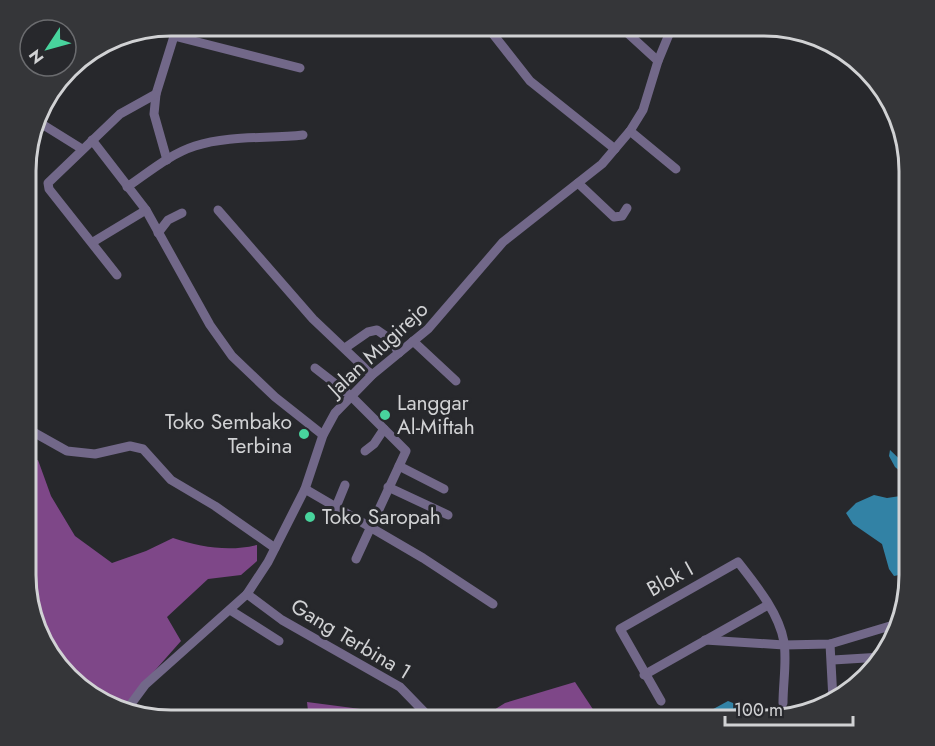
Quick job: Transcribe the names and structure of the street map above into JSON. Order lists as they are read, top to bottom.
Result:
{
  "streets": {
    "street": ["Jalan Mugirejo", "Blok I", "Gang Terbina 1"]
  },
  "crossings": [
    ["Jalan Mugirejo", "Gang Terbina 1"]
  ],
  "places": ["Langgar Al-Miftah", "Toko Sembako Terbina", "Toko Saropah"],
  "scale_bar": "100 m",
  "north": "bottom left"
}
